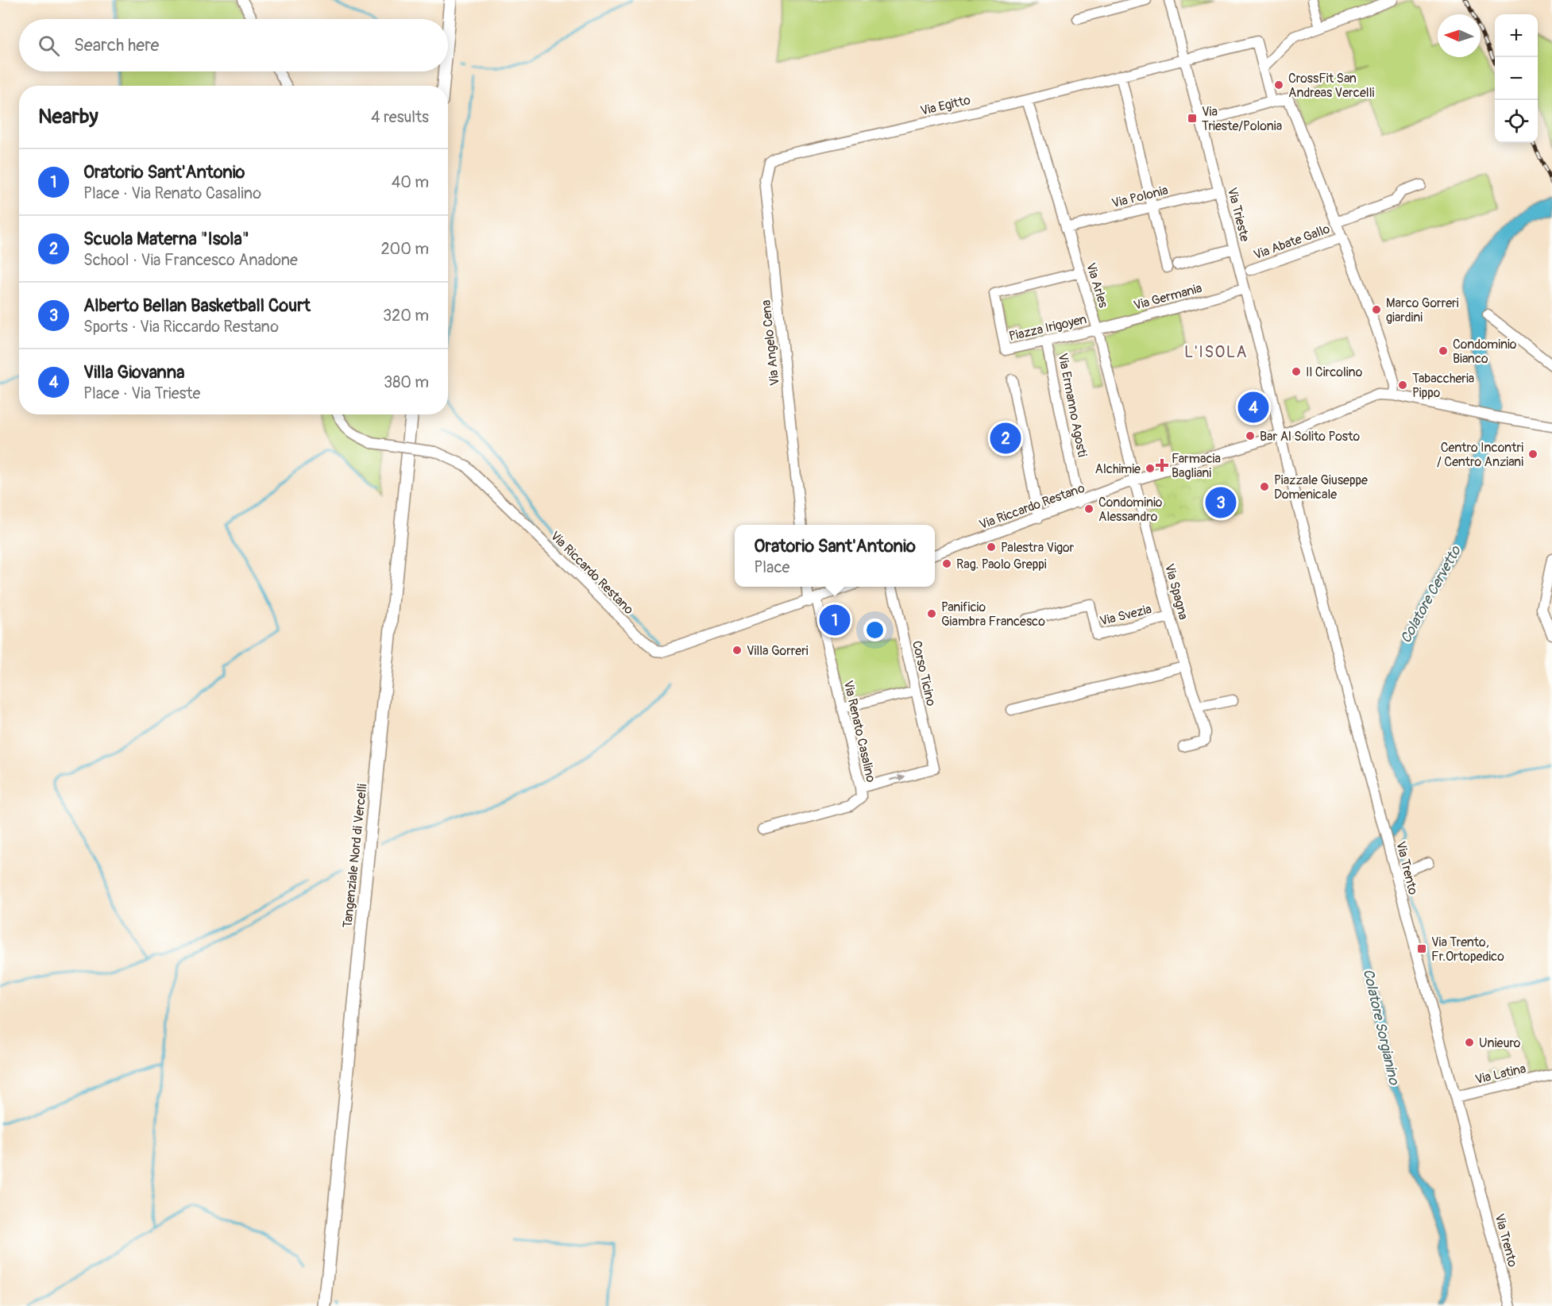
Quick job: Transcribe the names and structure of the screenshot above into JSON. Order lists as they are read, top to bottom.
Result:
{
  "streets": {
    "main road": ["Tangenziale Nord di Vercelli"],
    "street": [
      "Via Egitto",
      "Via Polonia",
      "Via Trieste",
      "Via Abate Gallo",
      "Via Arles",
      "Via Germania",
      "Piazza Irigoyen",
      "Via Angelo Cena",
      "Via Ermanno Agosti",
      "Via Riccardo Restano",
      "Via Spagna",
      "Via Svezia",
      "Corso Ticino",
      "Via Renato Casalino",
      "Via Trento",
      "Via Latina"
    ]
  },
  "crossings": [
    ["Via Egitto", "Via Trieste"],
    ["Via Egitto", "Via Arles"],
    ["Via Egitto", "Via Angelo Cena"],
    ["Via Polonia", "Via Trieste"],
    ["Via Polonia", "Via Arles"],
    ["Via Trieste", "Via Germania"],
    ["Via Trieste", "Via Riccardo Restano"],
    ["Via Trieste", "Via Trento"],
    ["Via Arles", "Via Germania"],
    ["Via Arles", "Piazza Irigoyen"],
    ["Via Arles", "Via Riccardo Restano"],
    ["Via Arles", "Via Spagna"],
    ["Via Germania", "Piazza Irigoyen"],
    ["Piazza Irigoyen", "Via Ermanno Agosti"],
    ["Via Ermanno Agosti", "Via Riccardo Restano"],
    ["Via Riccardo Restano", "Via Spagna"],
    ["Via Riccardo Restano", "Via Renato Casalino"],
    ["Via Riccardo Restano", "Via Trento"],
    ["Via Spagna", "Via Svezia"],
    ["Corso Ticino", "Via Renato Casalino"],
    ["Via Trento", "Via Latina"]
  ],
  "districts": ["L'ISOLA"],
  "water": ["Colatore Cervetto", "Colatore Sorgianino"],
  "places": {
    "other": [
      "CrossFit San Andreas Vercelli",
      "Marco Gorreri giardini",
      "Condominio Bianco",
      "Il Circolino",
      "Tabaccheria Pippo",
      "Bar Al Solito Posto",
      "Centro Incontri / Centro Anziani",
      "Alchimie",
      "Piazzale Giuseppe Domenicale",
      "Condominio Alessandro",
      "Palestra Vigor",
      "Rag. Paolo Greppi",
      "Panificio Giambra Francesco",
      "Villa Gorreri",
      "Unieuro"
    ],
    "transit": ["Via Trieste/Polonia", "Via Trento, Fr.Ortopedico"],
    "health": ["Farmacia Bagliani"]
  },
  "north": "left",
  "page": {
    "map_buttons": ["+", "−"],
    "search": "Search here",
    "heading": ["Nearby", "4 results"],
    "list": [
      {
        "mark": "1",
        "name": "Oratorio Sant'Antonio",
        "note": "Place · Via Renato Casalino",
        "value": "40 m"
      },
      {
        "mark": "2",
        "name": "Scuola Materna \"Isola\"",
        "note": "School · Via Francesco Anadone",
        "value": "200 m"
      },
      {
        "mark": "3",
        "name": "Alberto Bellan Basketball Court",
        "note": "Sports · Via Riccardo Restano",
        "value": "320 m"
      },
      {
        "mark": "4",
        "name": "Villa Giovanna",
        "note": "Place · Via Trieste",
        "value": "380 m"
      }
    ],
    "pins": [
      "4",
      "2",
      "3",
      "1"
    ],
    "popup": ["Oratorio Sant'Antonio", "Place"]
  }
}
